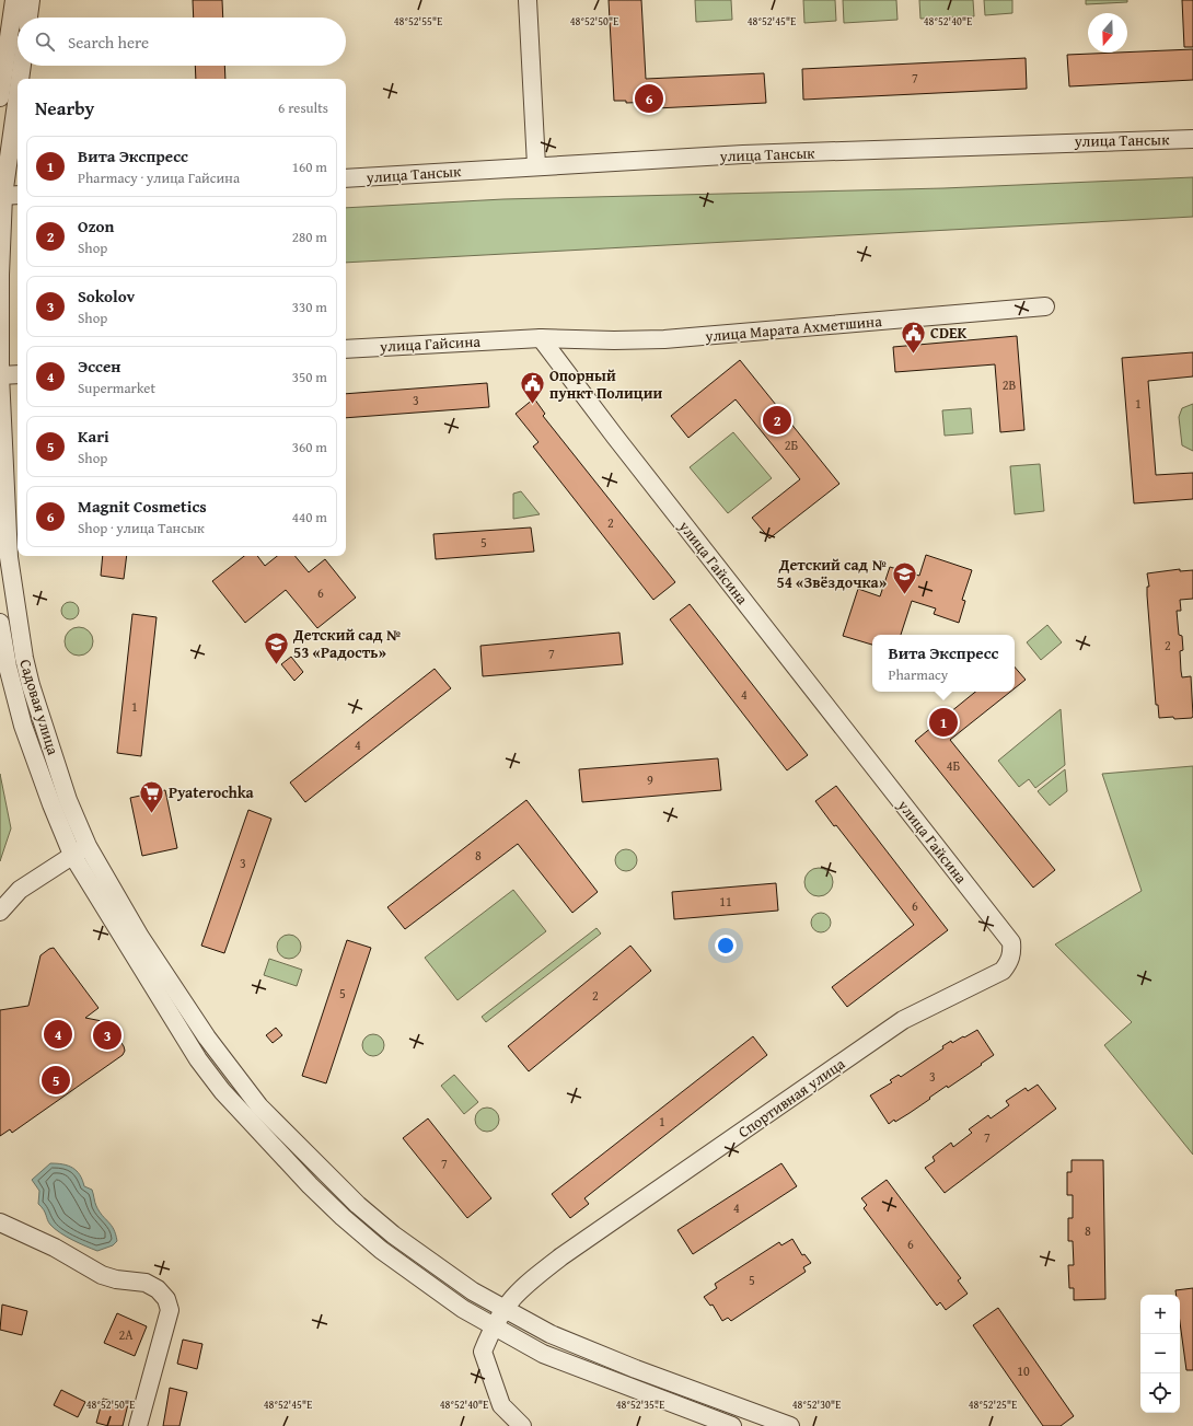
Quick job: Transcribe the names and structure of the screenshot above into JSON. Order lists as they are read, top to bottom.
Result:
{
  "streets": {
    "street": [
      "улица Тансык",
      "улица Марата Ахметшина",
      "улица Гайсина",
      "Садовая улица",
      "Спортивная улица"
    ]
  },
  "crossings": [
    ["улица Марата Ахметшина", "улица Гайсина"],
    ["улица Гайсина", "Спортивная улица"],
    ["Садовая улица", "Спортивная улица"]
  ],
  "places": {
    "public building": ["CDEK", "Опорный пункт Полиции"],
    "school or university": ["Детский сад № 54 «Звёздочка»", "Детский сад № 53 «Радость»"],
    "supermarket": ["Pyaterochka"]
  },
  "house_numbers": [
    "7",
    "2В",
    "3",
    "1",
    "2Б",
    "2",
    "5",
    "6",
    "2",
    "7",
    "4",
    "1",
    "4",
    "4Б",
    "9",
    "8",
    "3",
    "11",
    "6",
    "5",
    "2",
    "3",
    "1",
    "7",
    "7",
    "4",
    "8",
    "6",
    "5",
    "2А",
    "10"
  ],
  "north": "bottom",
  "page": {
    "search": "Search here",
    "heading": ["Nearby", "6 results"],
    "pins": [
      "6",
      "2",
      "1",
      "4",
      "3",
      "5"
    ],
    "list": [
      {
        "mark": "1",
        "name": "Вита Экспресс",
        "note": "Pharmacy · улица Гайсина",
        "value": "160 m"
      },
      {
        "mark": "2",
        "name": "Ozon",
        "note": "Shop",
        "value": "280 m"
      },
      {
        "mark": "3",
        "name": "Sokolov",
        "note": "Shop",
        "value": "330 m"
      },
      {
        "mark": "4",
        "name": "Эссен",
        "note": "Supermarket",
        "value": "350 m"
      },
      {
        "mark": "5",
        "name": "Kari",
        "note": "Shop",
        "value": "360 m"
      },
      {
        "mark": "6",
        "name": "Magnit Cosmetics",
        "note": "Shop · улица Тансык",
        "value": "440 m"
      }
    ],
    "popup": ["Вита Экспресс", "Pharmacy"],
    "map_buttons": ["+", "−"]
  },
  "coordinates": [
    "48°52'55\"E",
    "48°52'50\"E",
    "48°52'45\"E",
    "48°52'40\"E",
    "48°52'35\"E",
    "48°52'30\"E",
    "48°52'25\"E"
  ]
}
